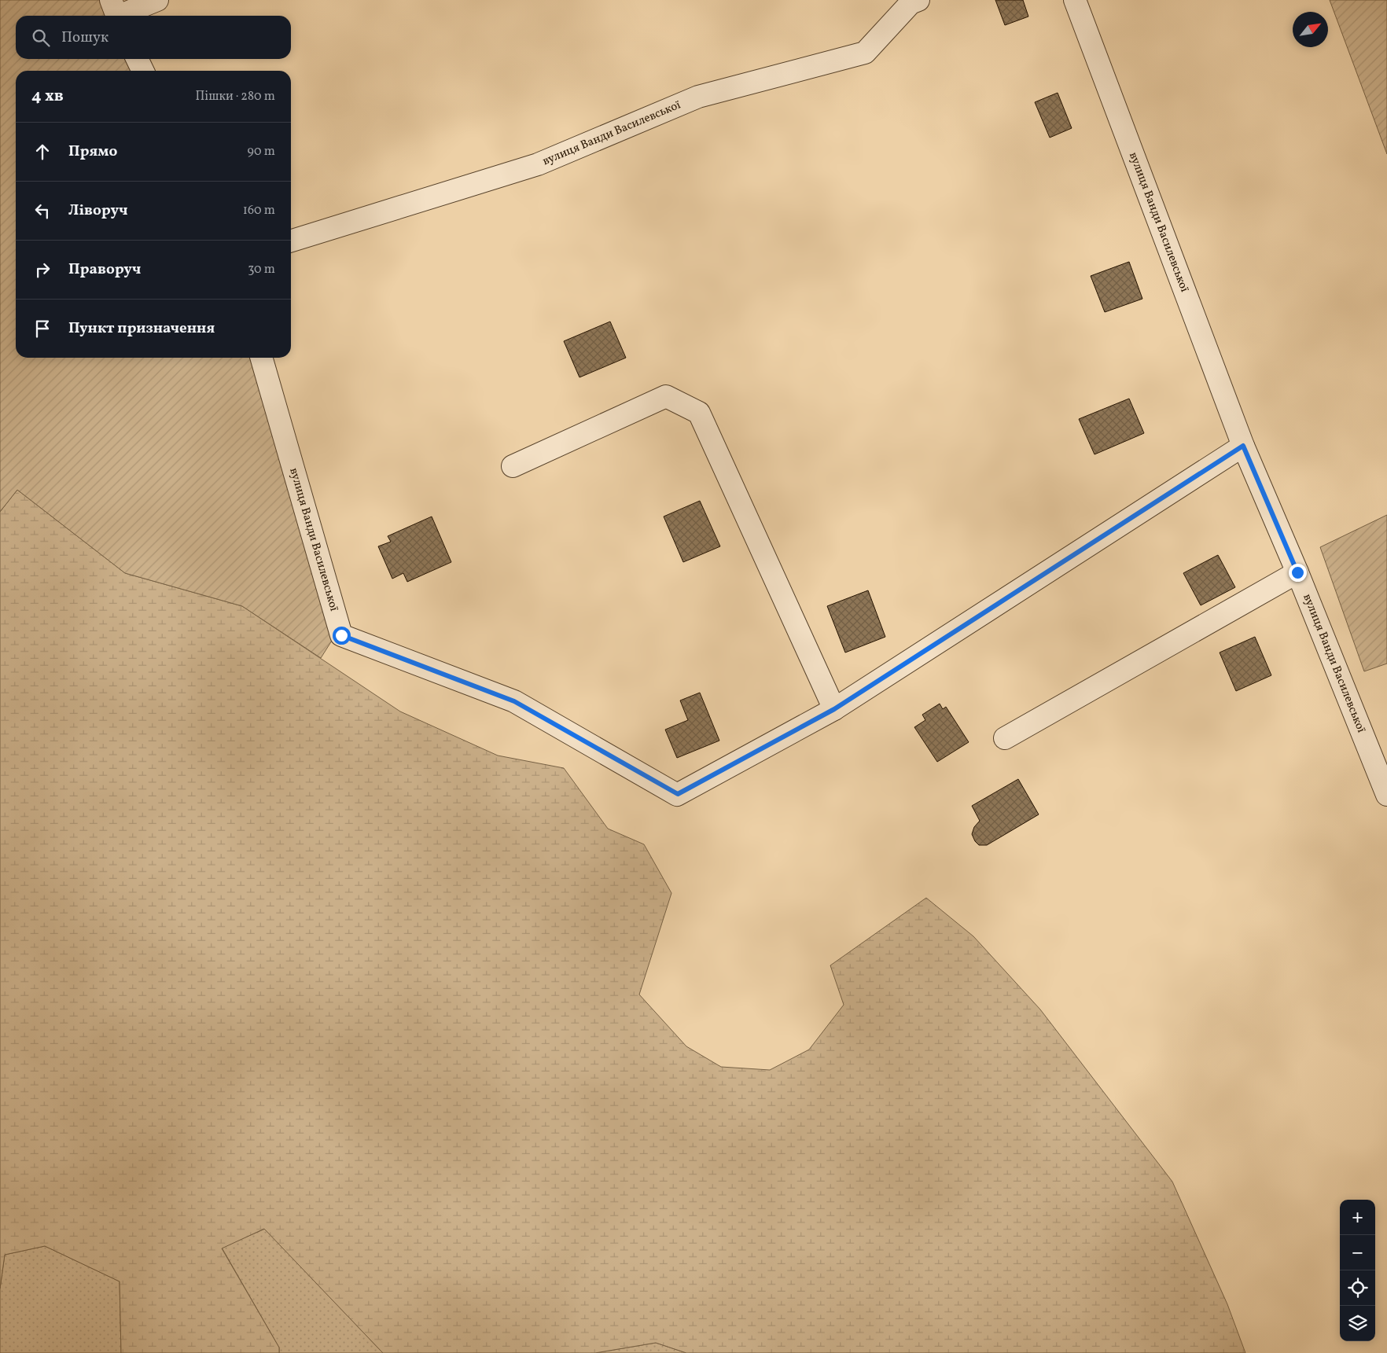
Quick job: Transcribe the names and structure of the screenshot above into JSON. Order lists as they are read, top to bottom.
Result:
{
  "streets": {
    "street": ["вулиця Ванди Василевської"]
  },
  "north": "top right",
  "page": {
    "search": "Пошук",
    "heading": ["4 хв", "Пішки · 280 m"],
    "list": [
      ["Прямо", "90 m"],
      ["Ліворуч", "160 m"],
      ["Праворуч", "30 m"],
      "Пункт призначення"
    ],
    "map_buttons": ["+", "−"]
  }
}
